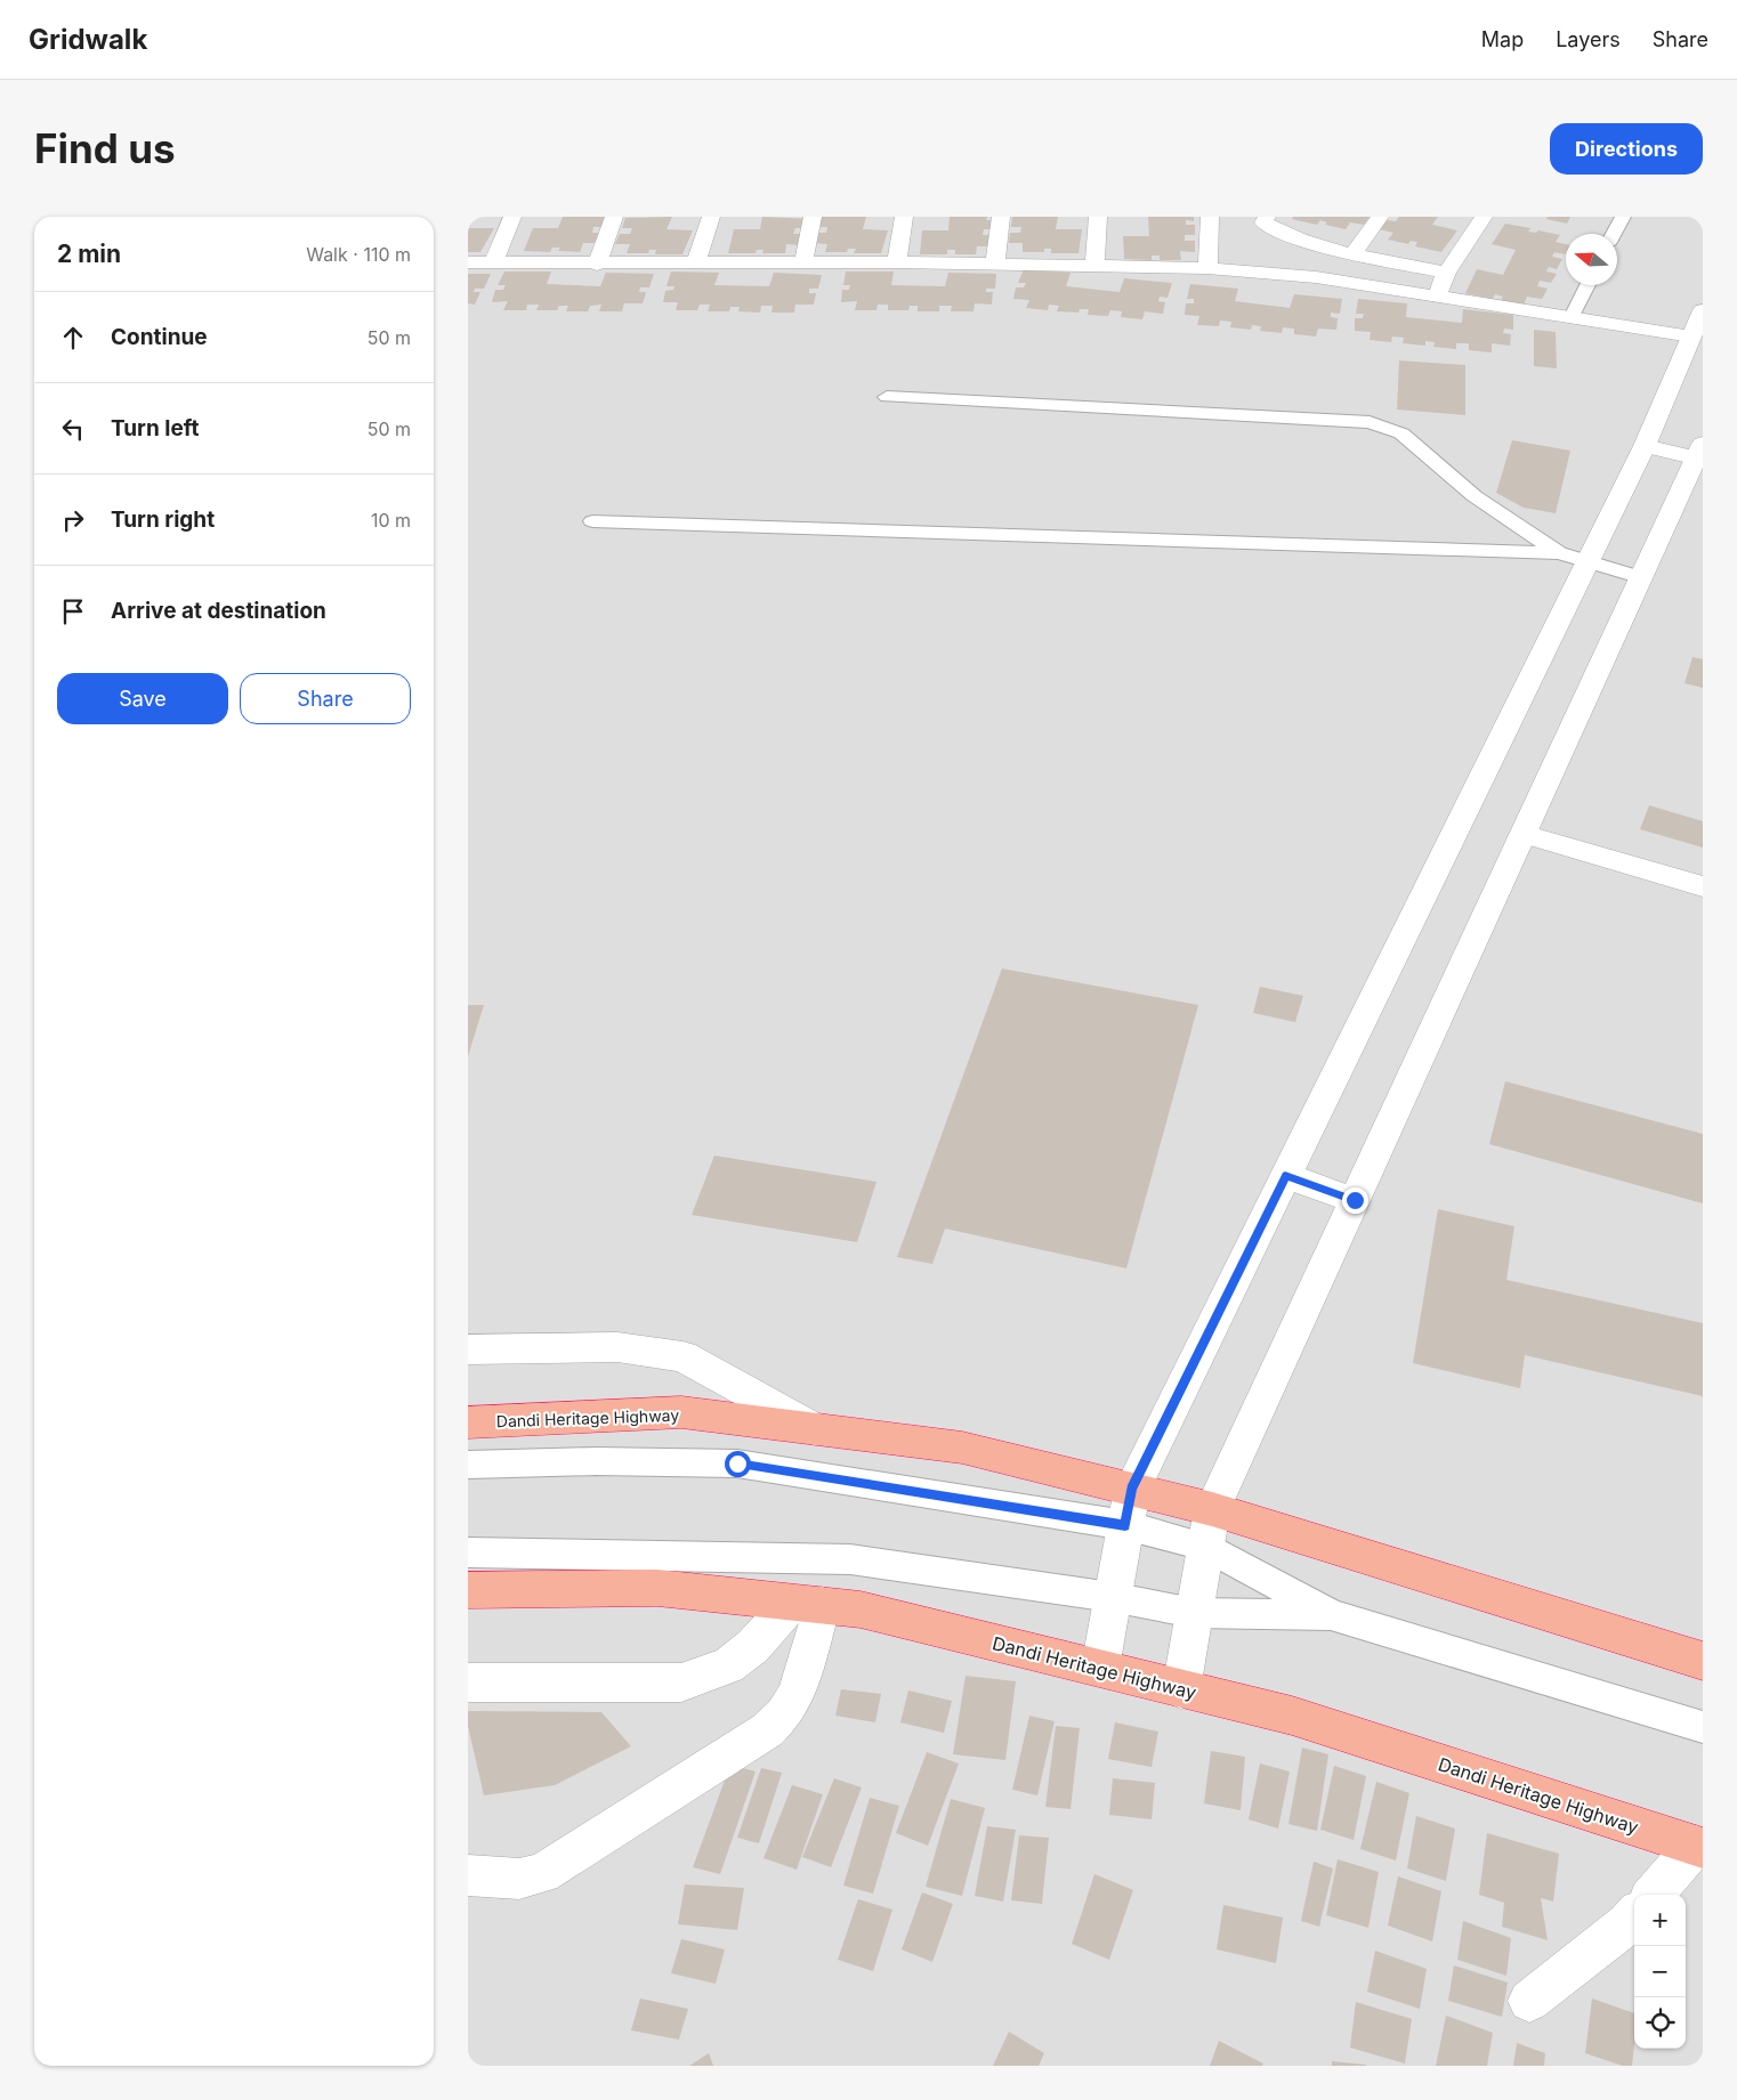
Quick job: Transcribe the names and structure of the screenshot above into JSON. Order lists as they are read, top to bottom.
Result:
{
  "streets": {
    "highway": ["Dandi Heritage Highway"]
  },
  "north": "left",
  "page": {
    "header": "Gridwalk",
    "nav": ["Map", "Layers", "Share"],
    "buttons": [
      "Directions",
      ["Save", "Share"]
    ],
    "title": "Find us",
    "heading": ["2 min", "Walk · 110 m"],
    "list": [
      ["Continue", "50 m"],
      ["Turn left", "50 m"],
      ["Turn right", "10 m"],
      "Arrive at destination"
    ],
    "map_buttons": ["+", "−"]
  }
}
